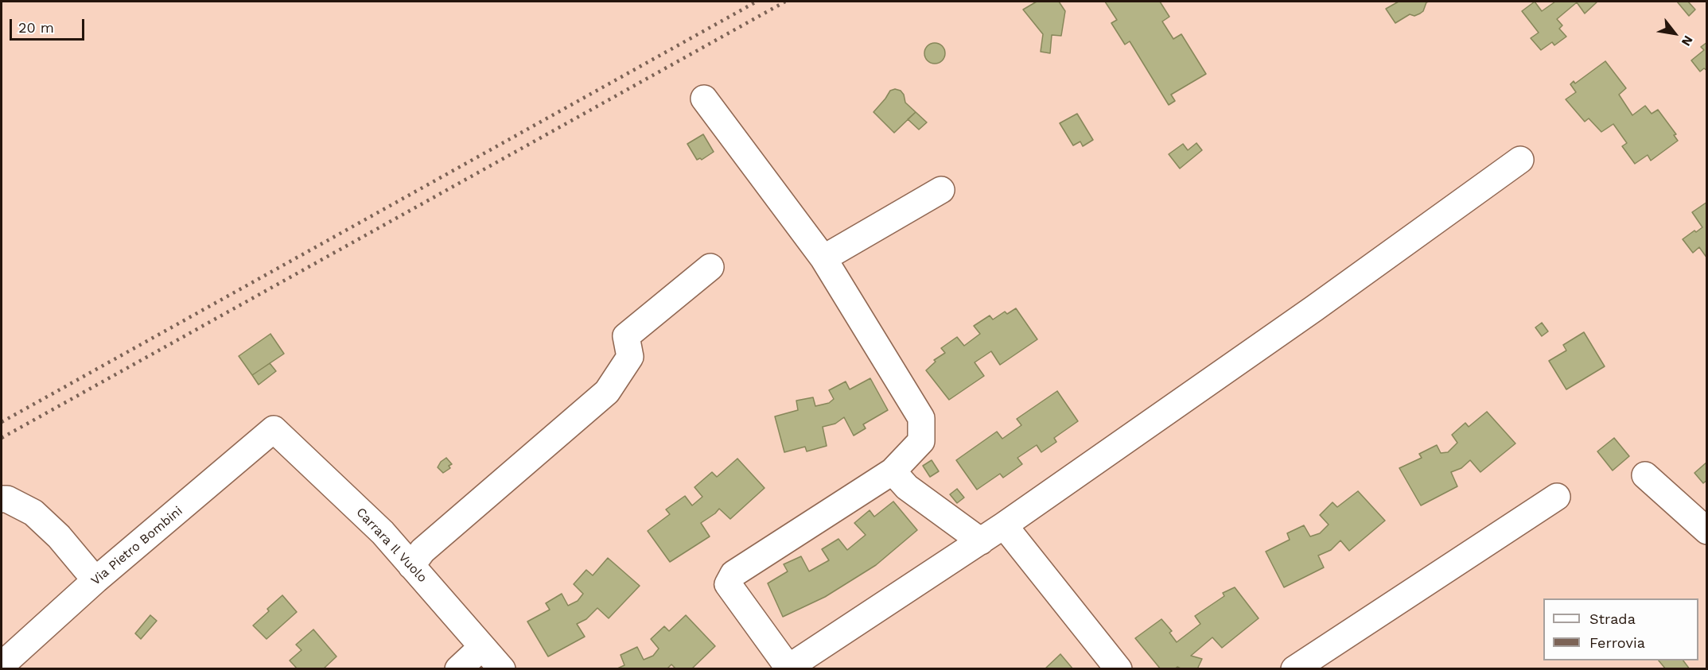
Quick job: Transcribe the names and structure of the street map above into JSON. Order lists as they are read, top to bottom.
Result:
{
  "streets": {
    "street": ["Carrara Il Vuolo", "Via Pietro Bombini"]
  },
  "crossings": [
    ["Carrara Il Vuolo", "Via Pietro Bombini"]
  ],
  "legend": ["Strada", "Ferrovia"],
  "scale_bar": "20 m",
  "north": "bottom right"
}
